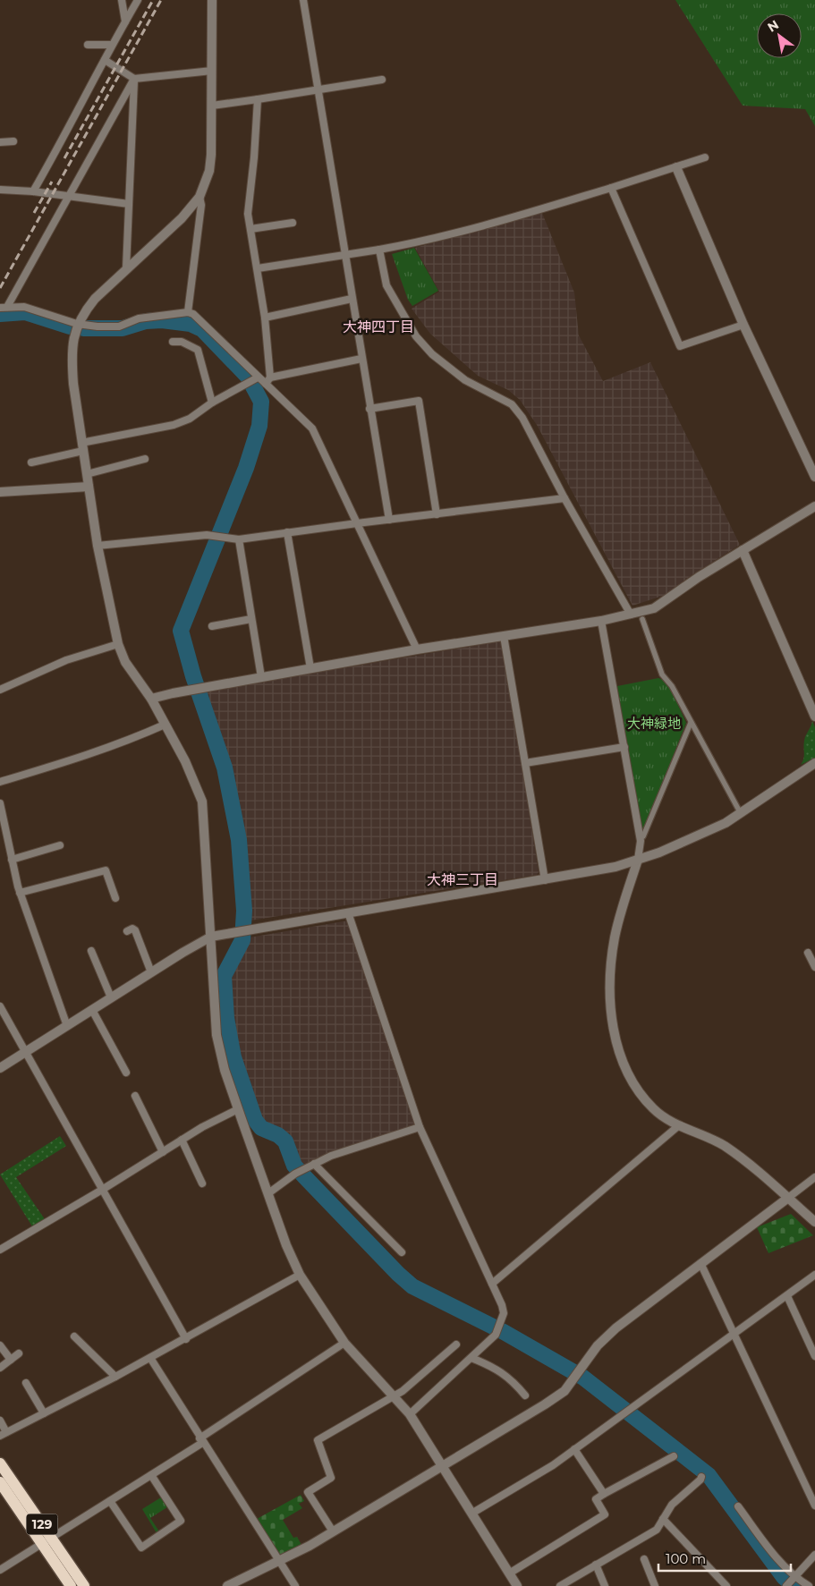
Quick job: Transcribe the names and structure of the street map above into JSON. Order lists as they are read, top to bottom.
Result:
{
  "streets": {
    "highway": ["129"]
  },
  "districts": ["大神四丁目", "大神三丁目"],
  "parks": ["大神緑地"],
  "scale_bar": "100 m",
  "north": "top left"
}
